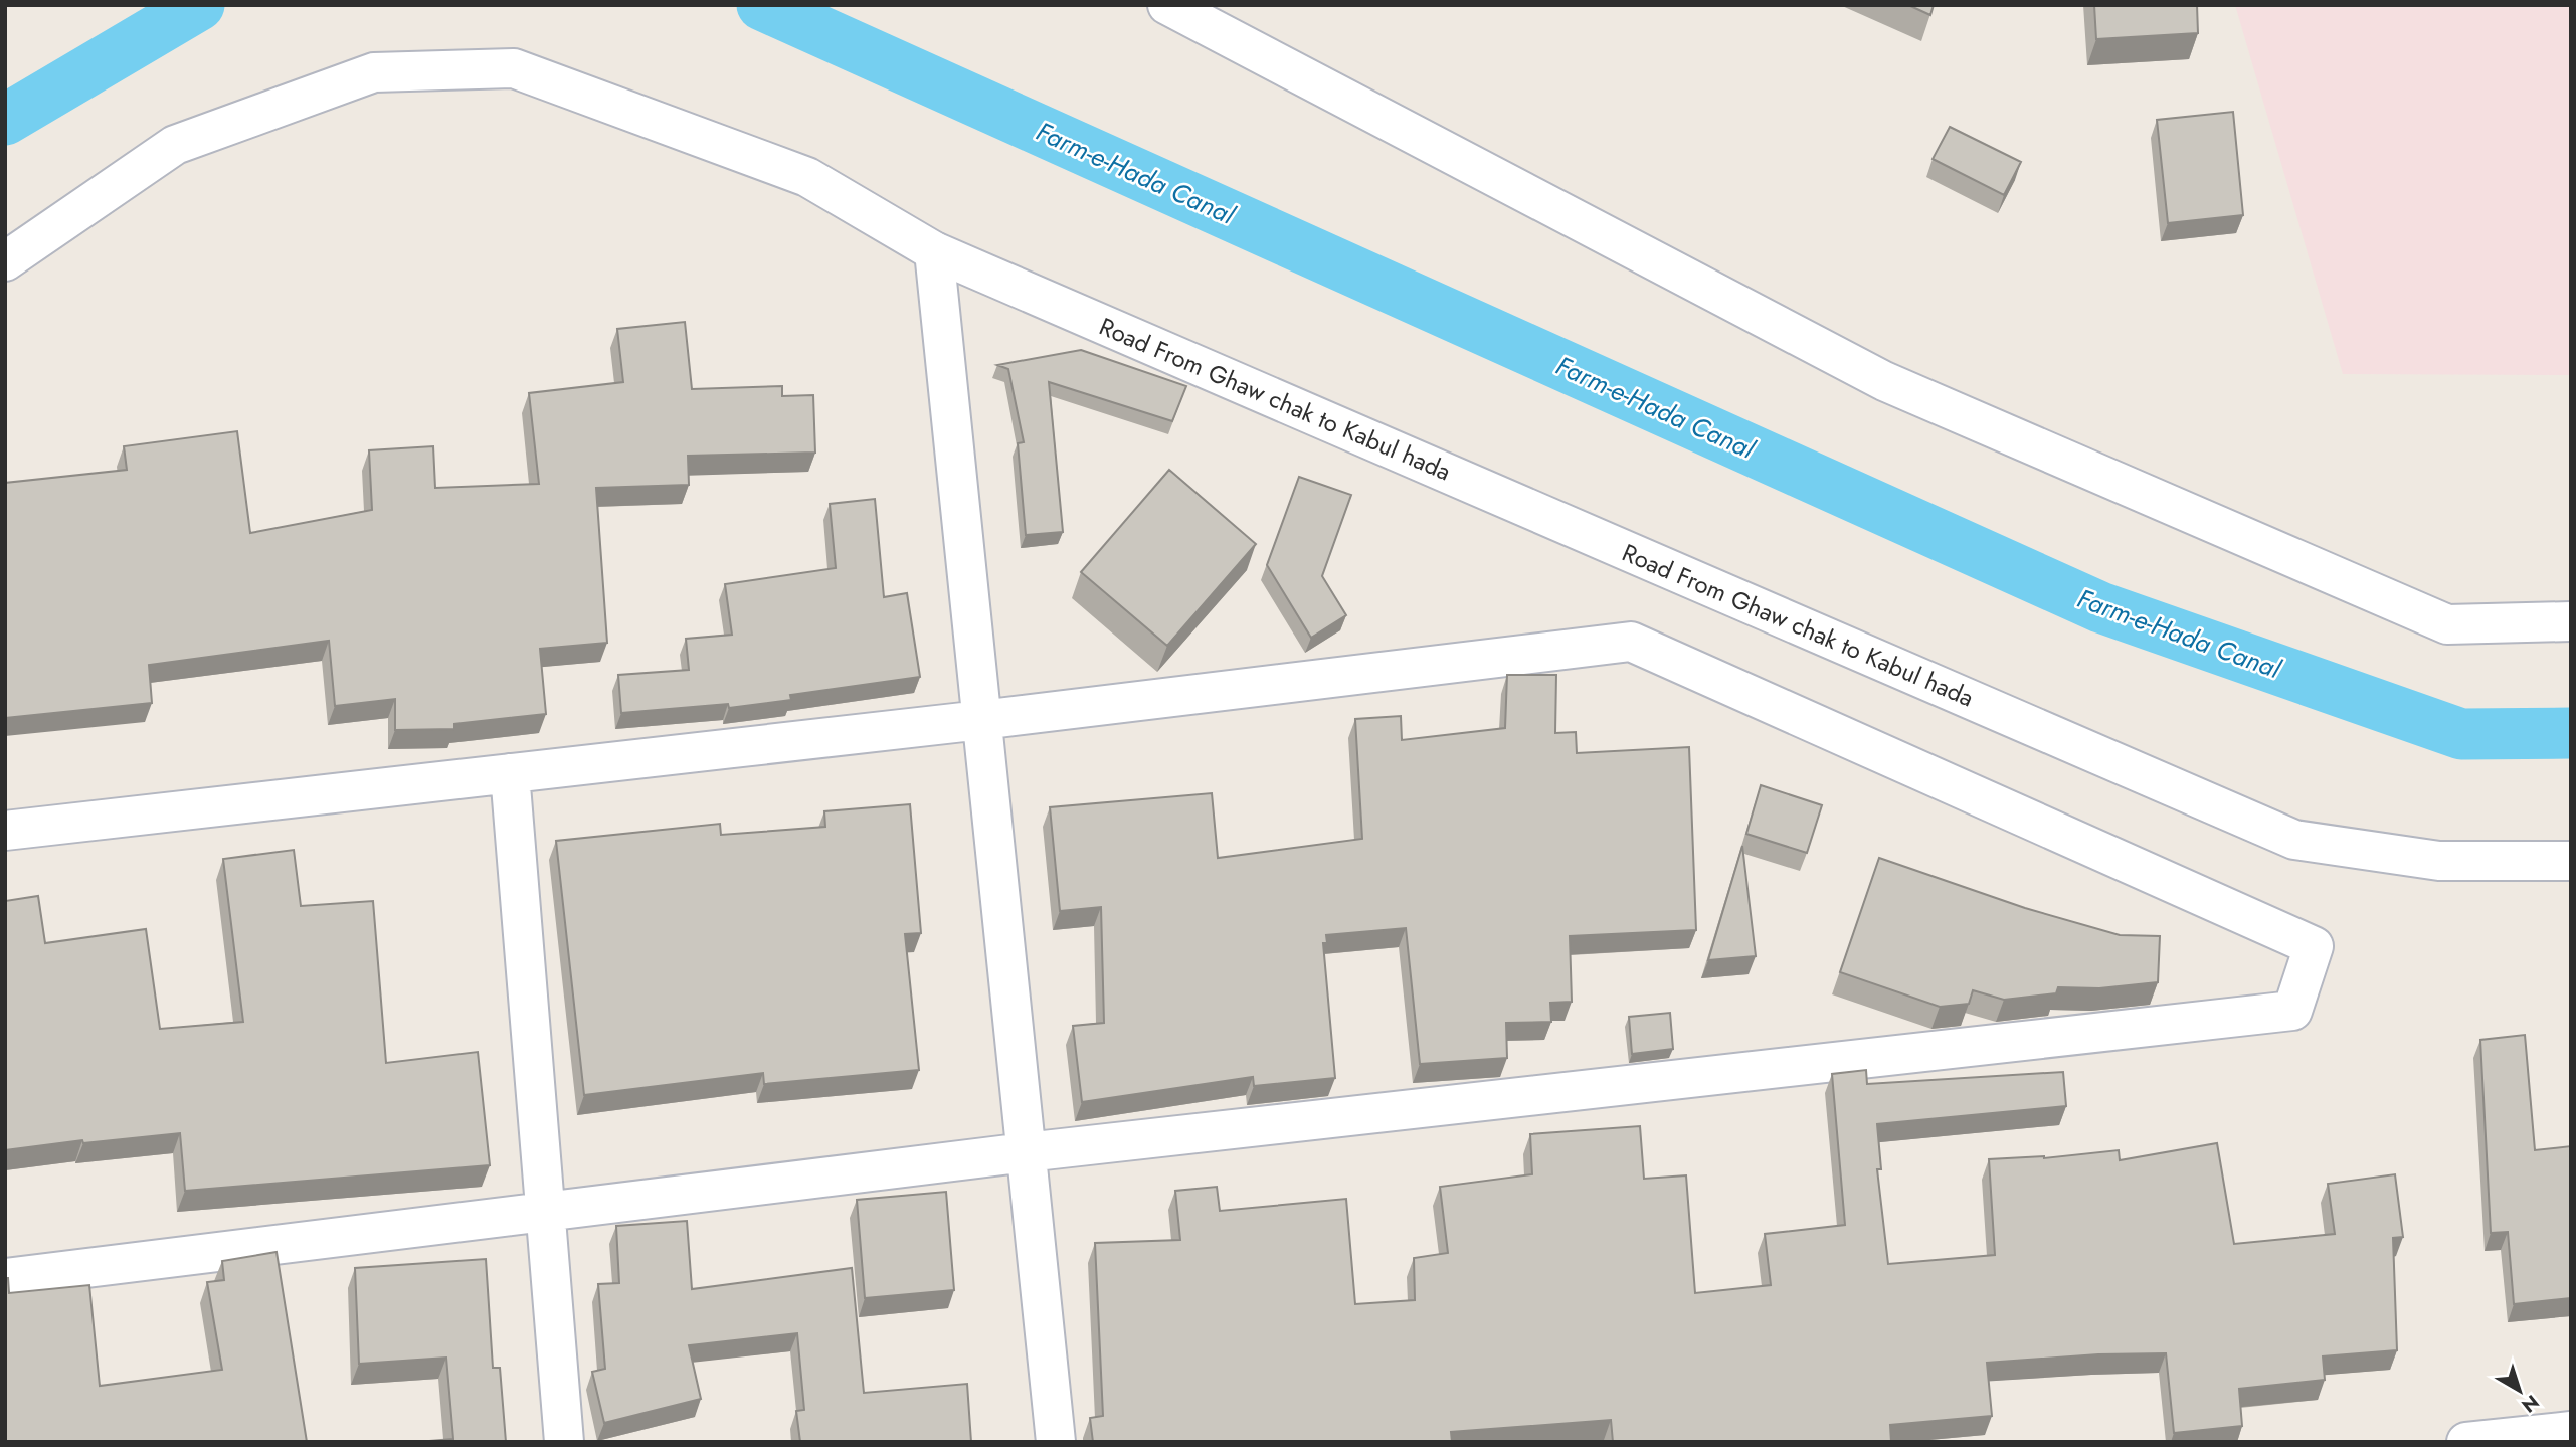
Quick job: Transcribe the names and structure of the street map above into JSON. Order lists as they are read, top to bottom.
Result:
{
  "streets": {
    "street": ["Road From Ghaw chak to Kabul hada"]
  },
  "water": ["Farm-e-Hada Canal"],
  "north": "bottom right"
}
